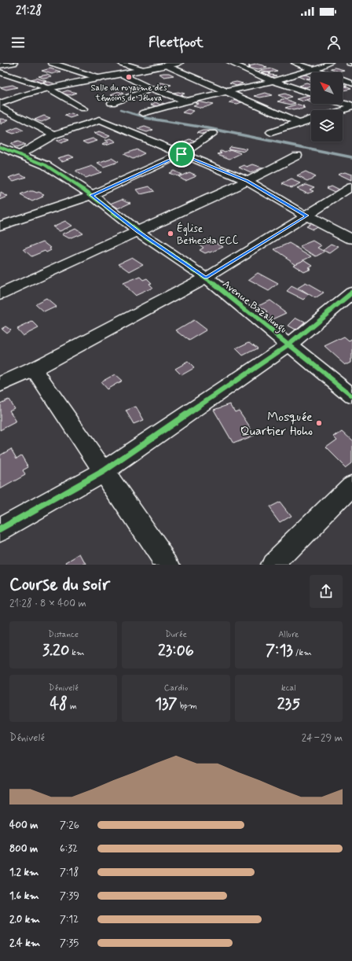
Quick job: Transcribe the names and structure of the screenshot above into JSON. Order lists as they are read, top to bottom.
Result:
{
  "streets": {
    "street": ["Avenue Bazalungu"]
  },
  "places": ["Salle du royaume des témoins de Jéhova", "Église Bethesda ECC", "Mosquée Quartier Hoho"],
  "north": "top left",
  "page": {
    "status": "21:28",
    "header": "Fleetfoot",
    "heading": ["Course du soir", "21:28 · 8 × 400 m"],
    "stats": [
      ["Distance", "3.20 km"],
      ["Durée", "23:06"],
      ["Allure", "7:13 /km"],
      ["Dénivelé", "48 m"],
      ["Cardio", "137 bpm"],
      ["kcal", "235"]
    ],
    "chart": ["Dénivelé", "24–29 m"],
    "list": [
      {
        "name": "400 m",
        "note": "7:26"
      },
      {
        "name": "800 m",
        "note": "6:32"
      },
      {
        "name": "1.2 km",
        "note": "7:18"
      },
      {
        "name": "1.6 km",
        "note": "7:39"
      },
      {
        "name": "2.0 km",
        "note": "7:12"
      },
      {
        "name": "2.4 km",
        "note": "7:35"
      }
    ]
  }
}
